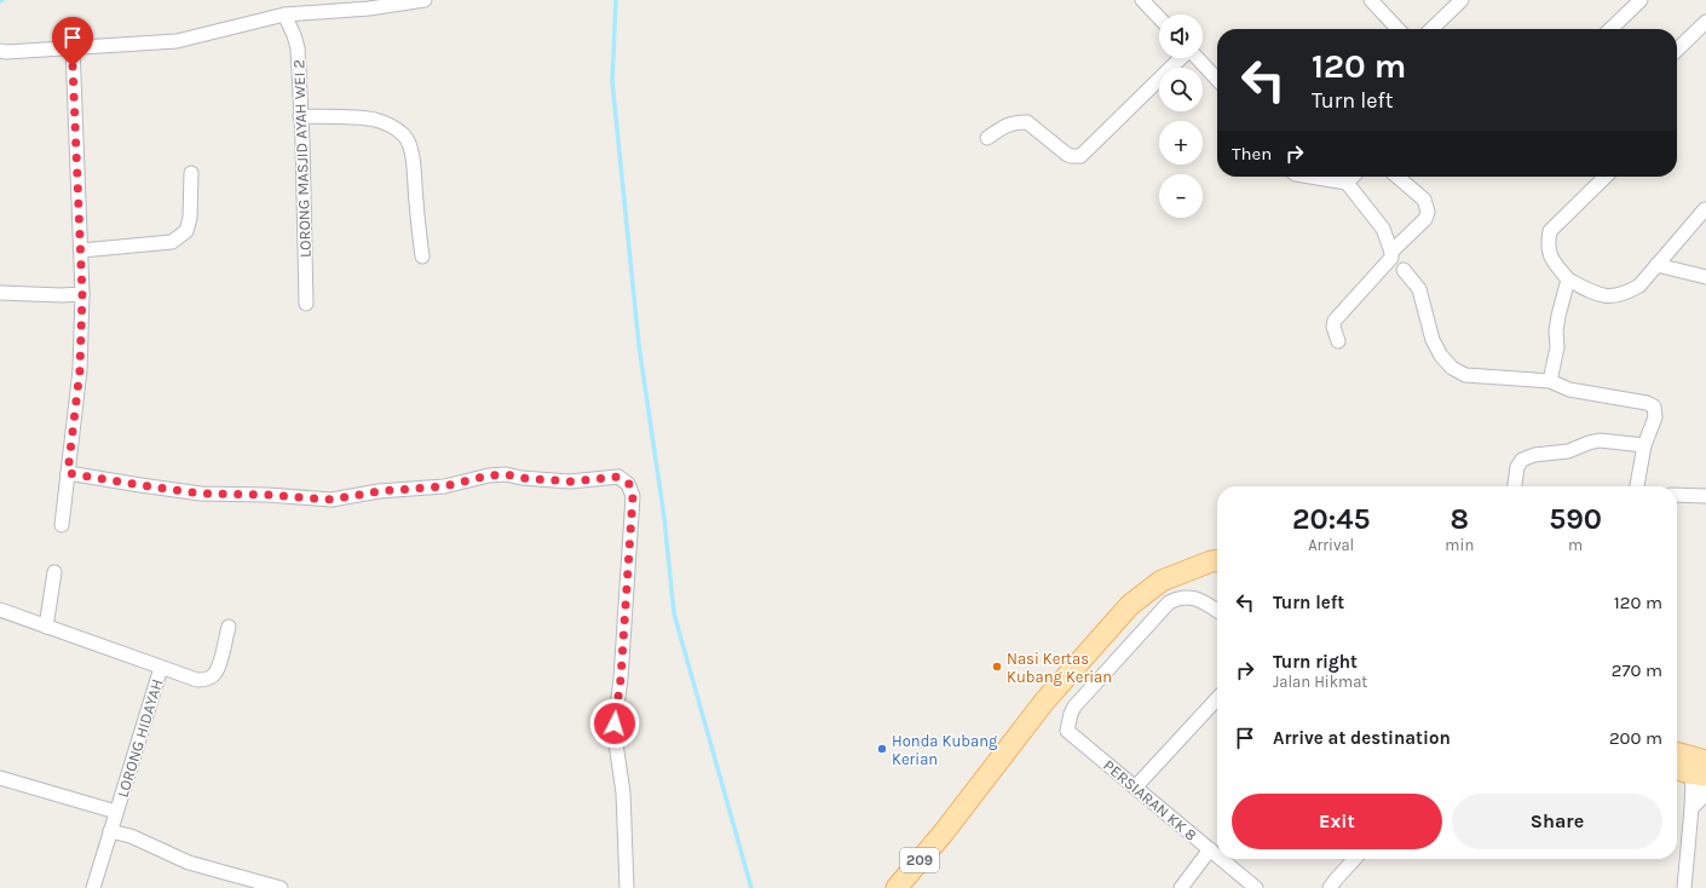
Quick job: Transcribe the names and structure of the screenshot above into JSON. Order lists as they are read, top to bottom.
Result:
{
  "streets": {
    "main road": ["209"],
    "street": ["LORONG MASJID AYAH WEI 2", "LORONG HIDAYAH", "PERSIARAN KK 8"]
  },
  "places": ["Nasi Kertas Kubang Kerian", "Honda Kubang Kerian"],
  "page": {
    "map_buttons": ["+", "−"],
    "turn": ["120 m", "Turn left"],
    "then": "Then",
    "eta": [
      "20:45",
      "Arrival",
      "8",
      "min",
      "590",
      "m"
    ],
    "list": [
      {
        "name": "Turn left",
        "value": "120 m"
      },
      {
        "name": "Turn right",
        "note": "Jalan Hikmat",
        "value": "270 m"
      },
      {
        "name": "Arrive at destination",
        "value": "200 m"
      }
    ],
    "buttons": ["Exit", "Share"]
  }
}
